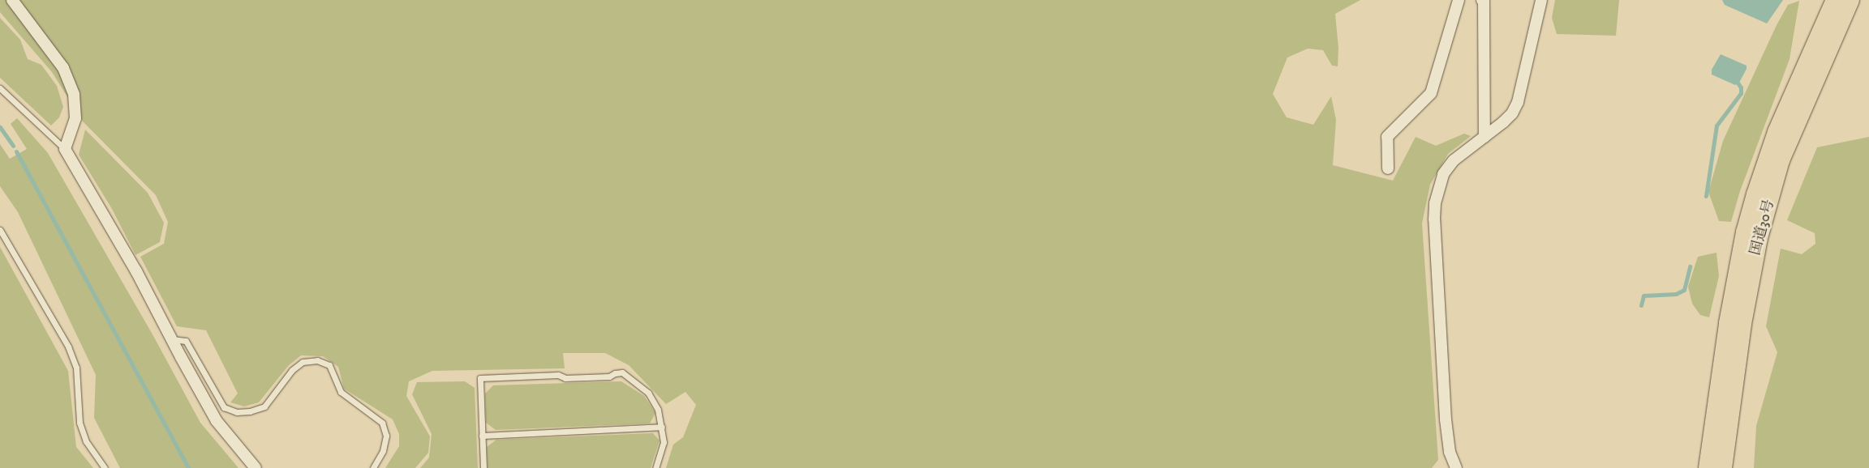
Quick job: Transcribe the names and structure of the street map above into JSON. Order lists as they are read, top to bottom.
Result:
{
  "streets": {
    "highway": ["国道30号"]
  }
}
